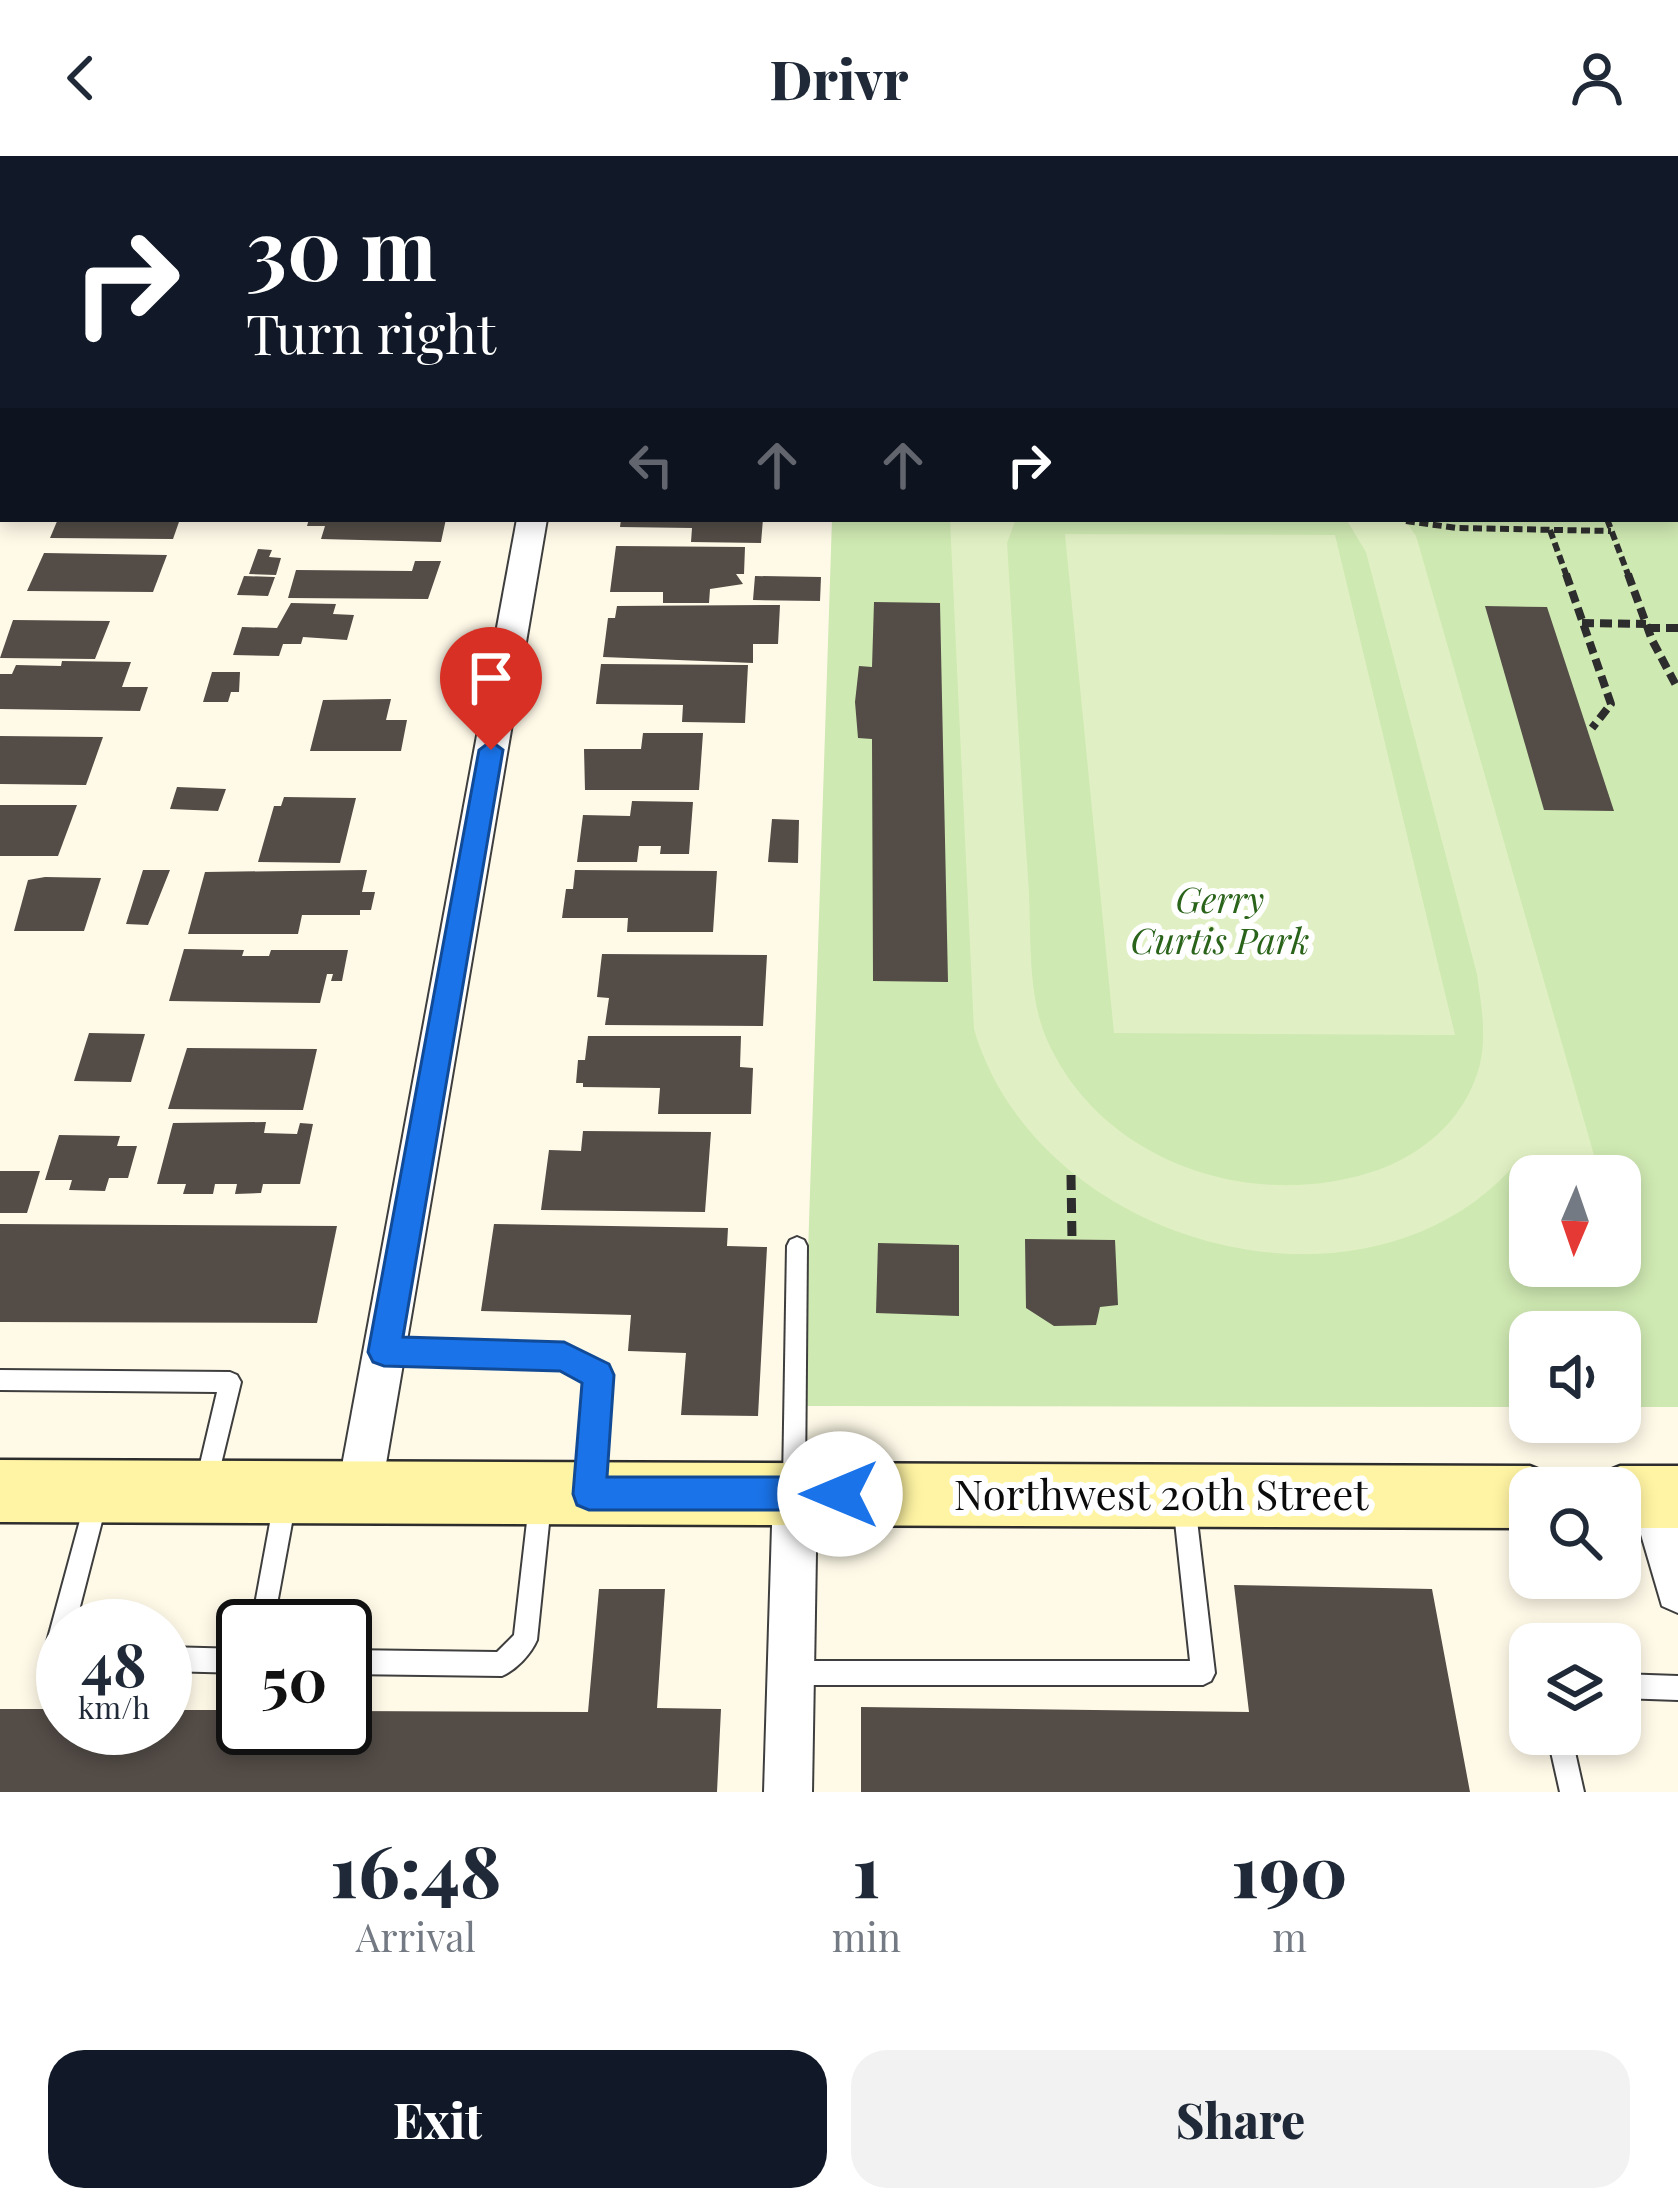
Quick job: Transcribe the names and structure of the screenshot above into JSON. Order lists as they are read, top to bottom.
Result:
{
  "streets": {
    "main road": ["Northwest 20th Street"]
  },
  "parks": ["Gerry Curtis Park"],
  "north": "bottom",
  "page": {
    "header": "Drivr",
    "turn": ["30 m", "Turn right"],
    "speed": "48 km/h",
    "limit": "50",
    "eta": [
      "16:48",
      "Arrival",
      "1",
      "min",
      "190",
      "m"
    ],
    "buttons": ["Exit", "Share"]
  }
}
